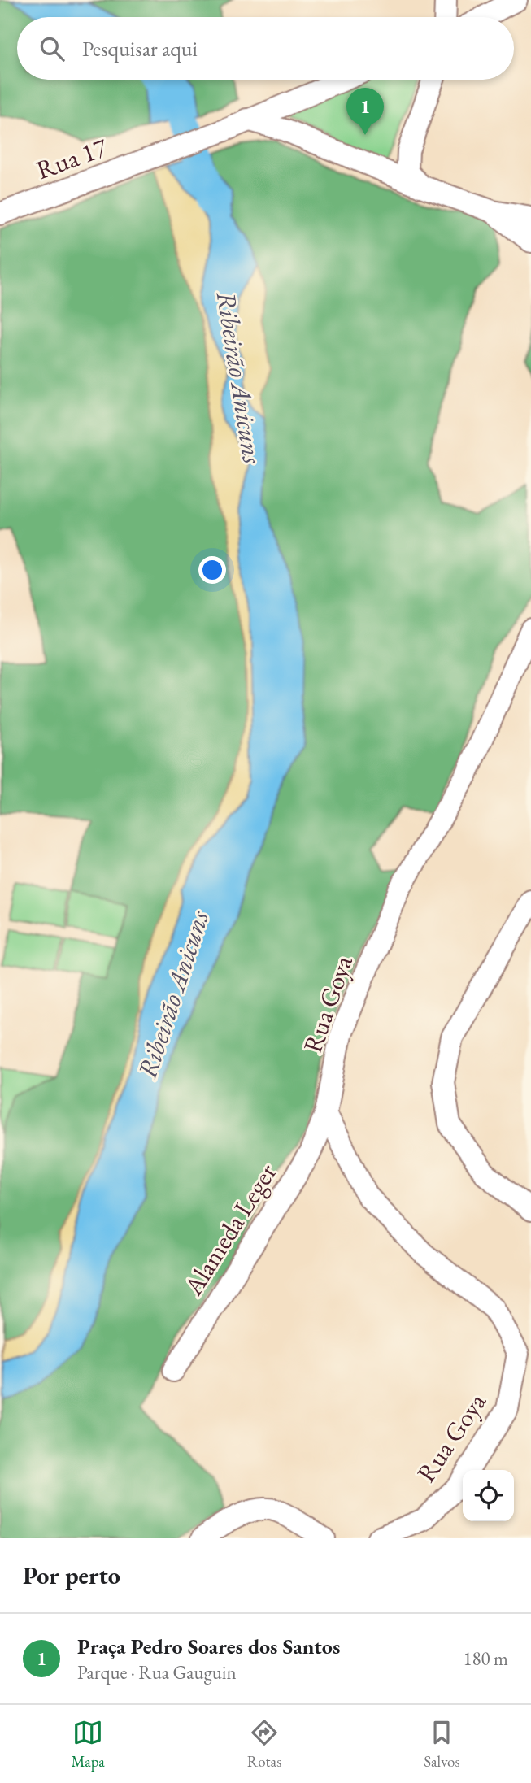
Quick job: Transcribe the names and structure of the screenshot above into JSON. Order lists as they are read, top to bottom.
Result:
{
  "streets": {
    "street": ["Rua 17", "Rua Goya", "Alameda Leger"]
  },
  "crossings": [
    ["Rua Goya", "Alameda Leger"]
  ],
  "water": ["Ribeirão Anicuns"],
  "page": {
    "search": "Pesquisar aqui",
    "pins": "1",
    "heading": "Por perto",
    "list": [
      {
        "mark": "1",
        "name": "Praça Pedro Soares dos Santos",
        "note": "Parque · Rua Gauguin",
        "value": "180 m"
      }
    ],
    "nav": ["Mapa", "Rotas", "Salvos"]
  }
}
